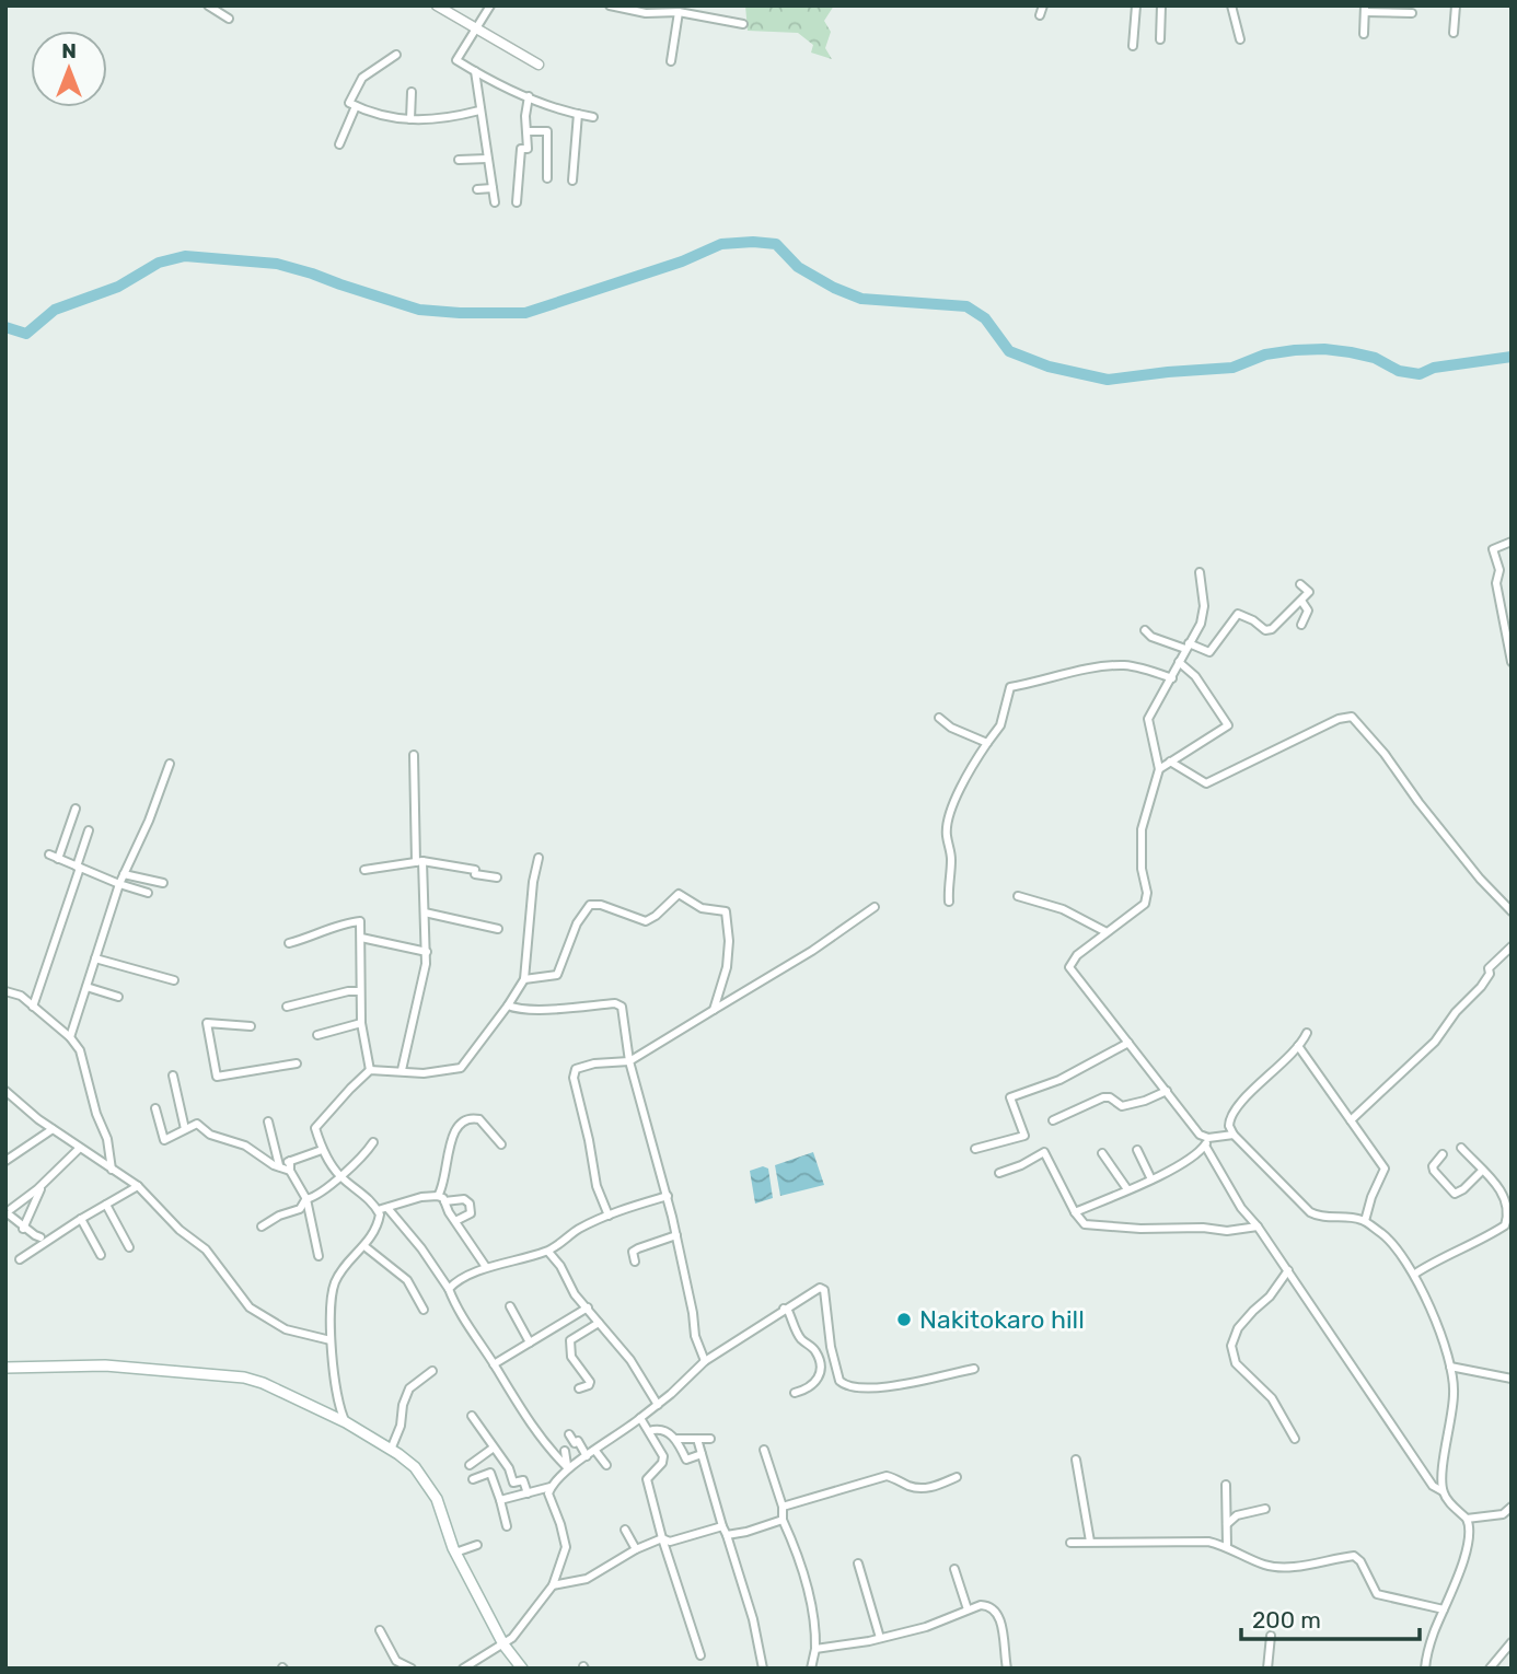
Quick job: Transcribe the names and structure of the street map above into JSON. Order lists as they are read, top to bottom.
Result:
{
  "places": ["Nakitokaro hill"],
  "scale_bar": "200 m",
  "north": "top"
}
